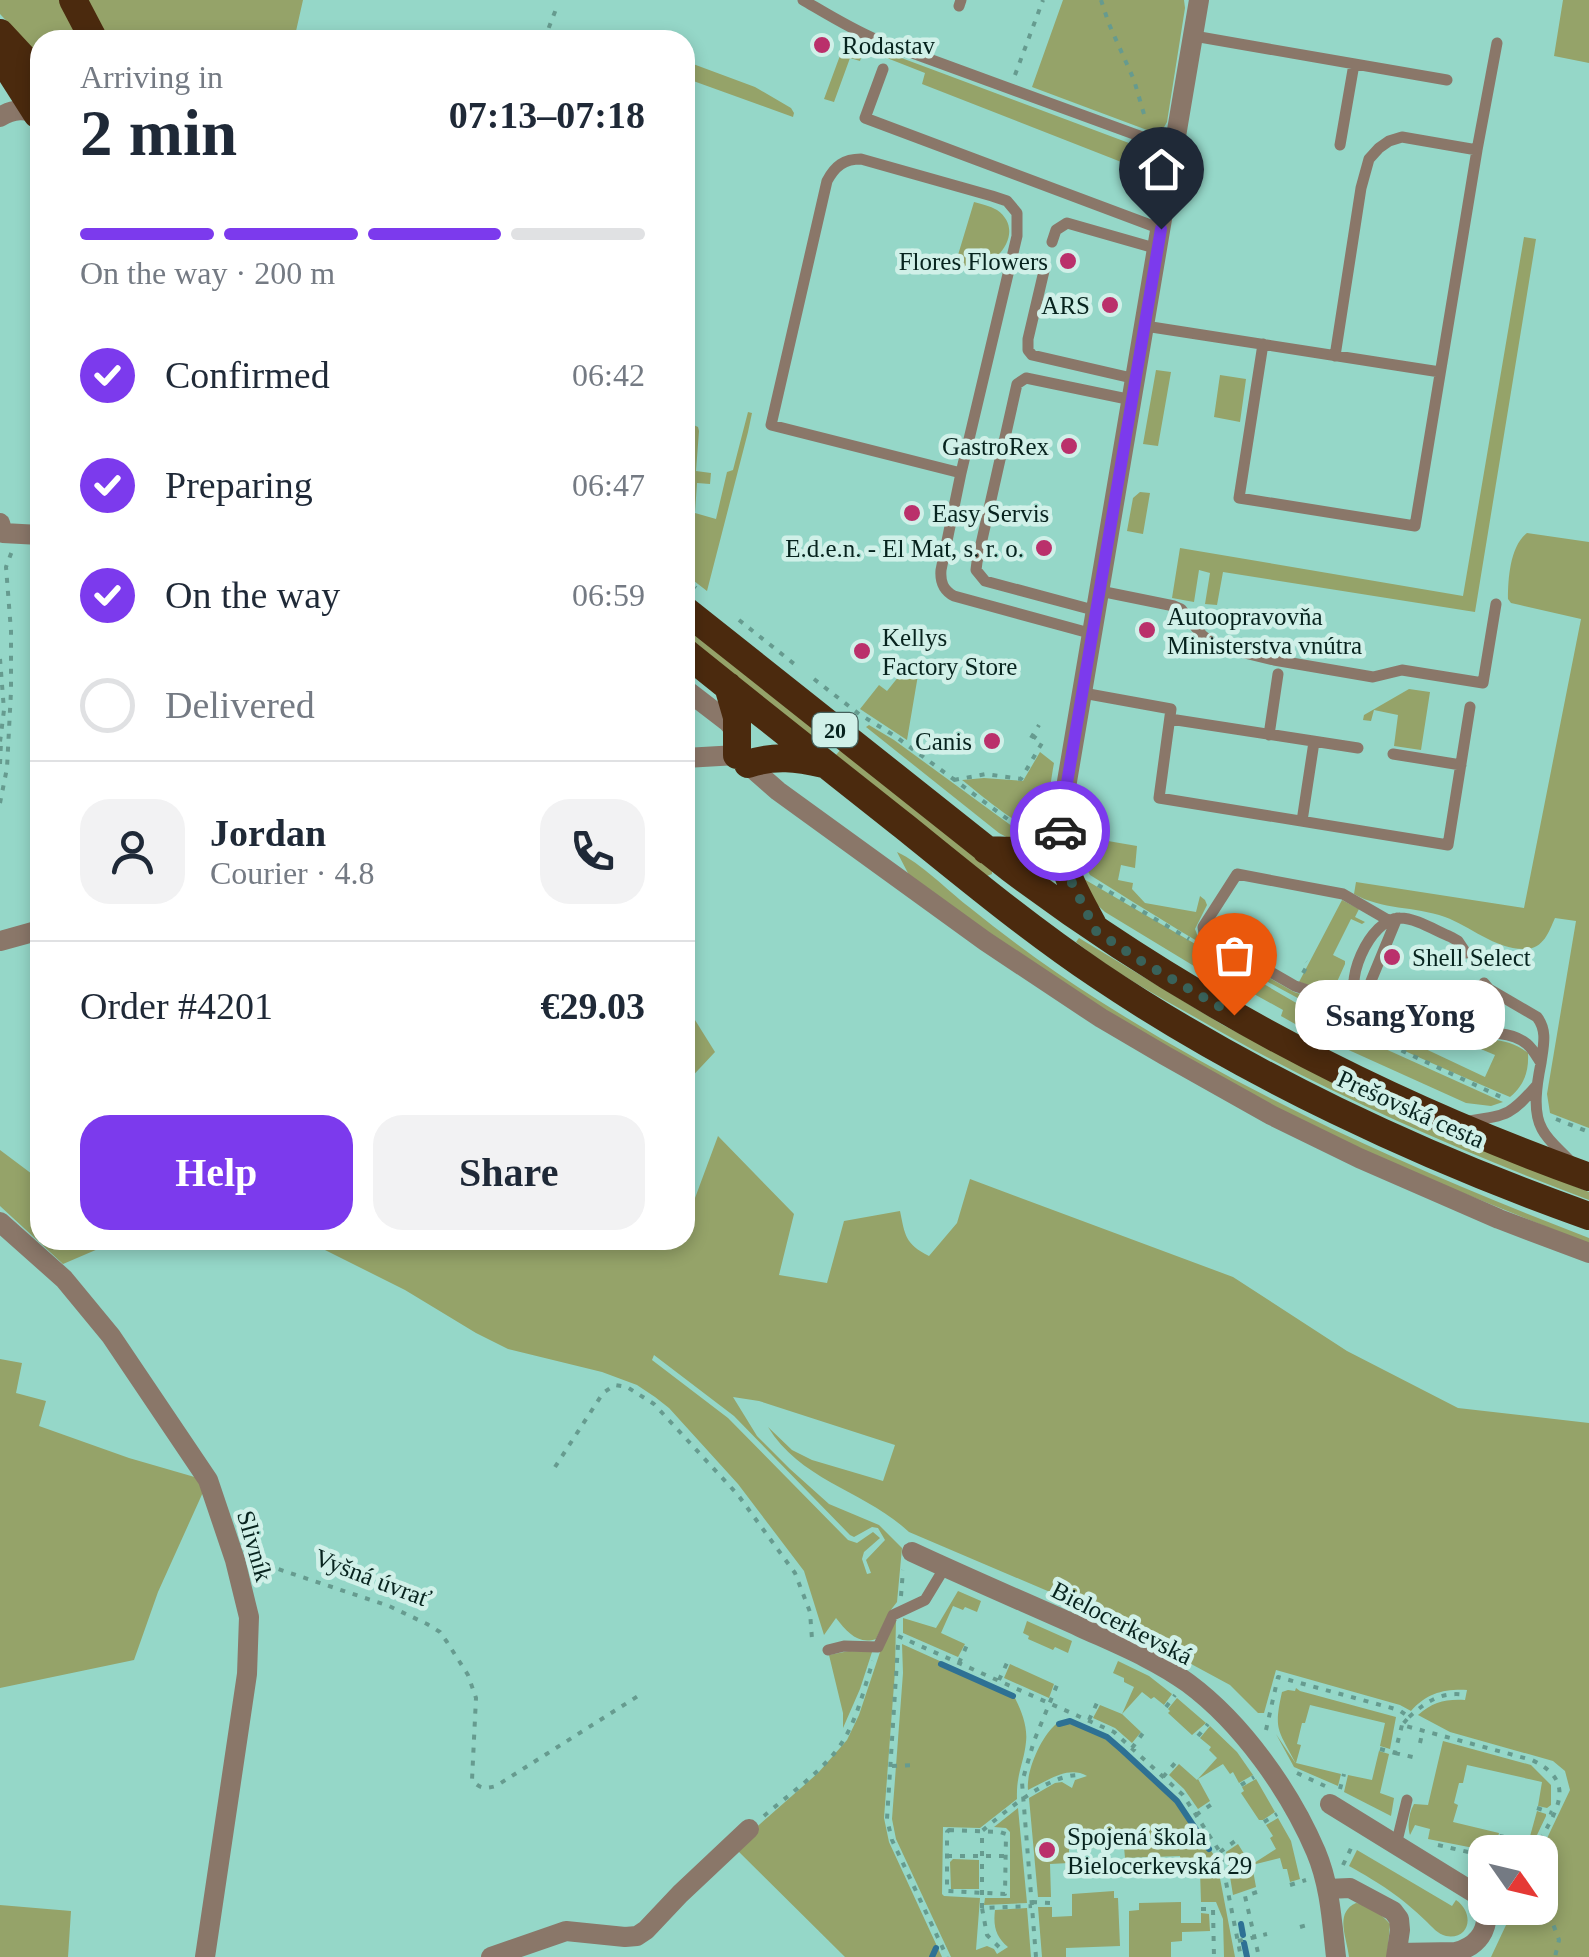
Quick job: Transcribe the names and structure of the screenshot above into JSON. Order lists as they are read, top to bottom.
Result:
{
  "streets": {
    "highway": ["20", "Prešovská cesta"],
    "street": ["Slivník", "Bielocerkevská"],
    "path": ["Vyšná úvrať"]
  },
  "crossings": [
    ["Slivník", "Vyšná úvrať"]
  ],
  "places": [
    "Rodastav",
    "Flores Flowers",
    "ARS",
    "GastroRex",
    "Easy Servis",
    "E.d.e.n. - El Mat, s. r. o.",
    "Autoopravovňa Ministerstva vnútra",
    "Kellys Factory Store",
    "Canis",
    "Shell Select",
    "SsangYong",
    "Spojená škola Bielocerkevská 29"
  ],
  "north": "bottom right",
  "page": {
    "heading": ["2 min", "Arriving in", "07:13–07:18"],
    "panel": [
      "Jordan",
      "Courier · 4.8",
      "Order #4201",
      "€29.03"
    ],
    "bar": "On the way · 200 m",
    "list": [
      ["Confirmed", "06:42"],
      ["Preparing", "06:47"],
      ["On the way", "06:59"],
      "Delivered"
    ],
    "bubble": "SsangYong",
    "buttons": ["Help", "Share"]
  }
}
